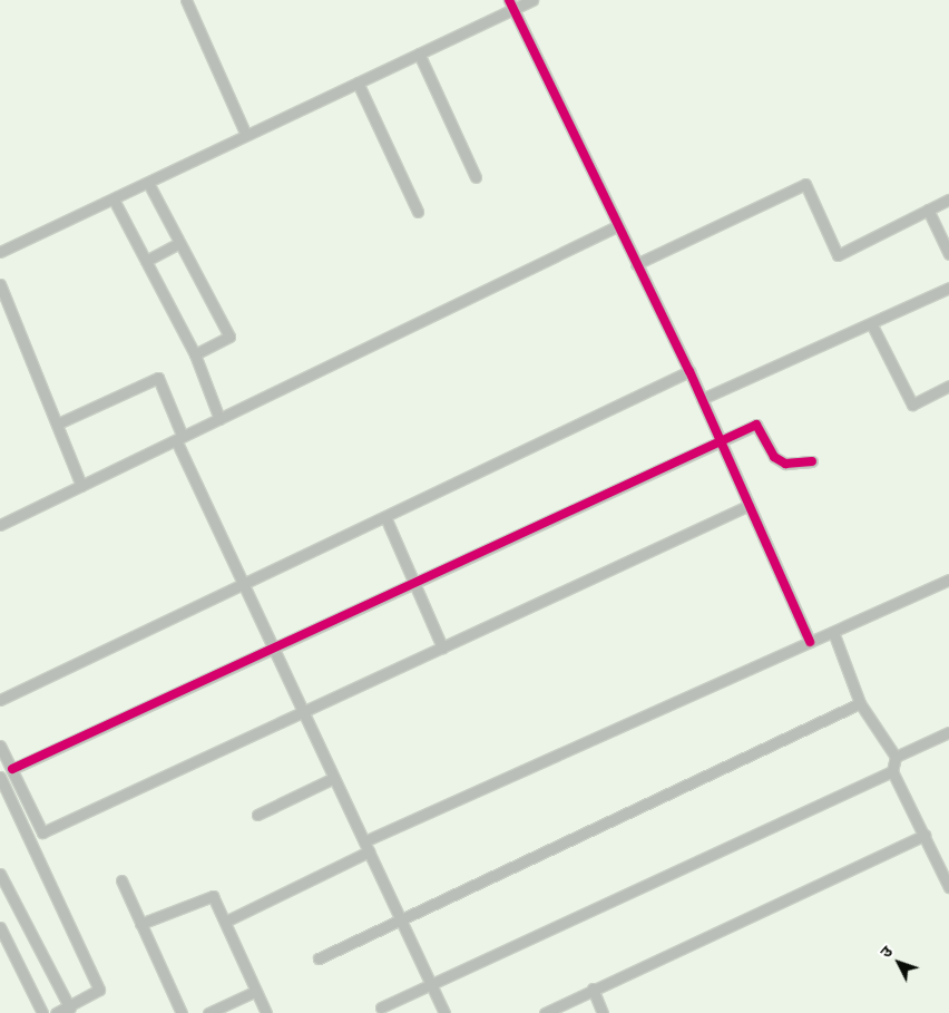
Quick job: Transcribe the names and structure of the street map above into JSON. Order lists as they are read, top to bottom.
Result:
{
  "north": "top left"
}
